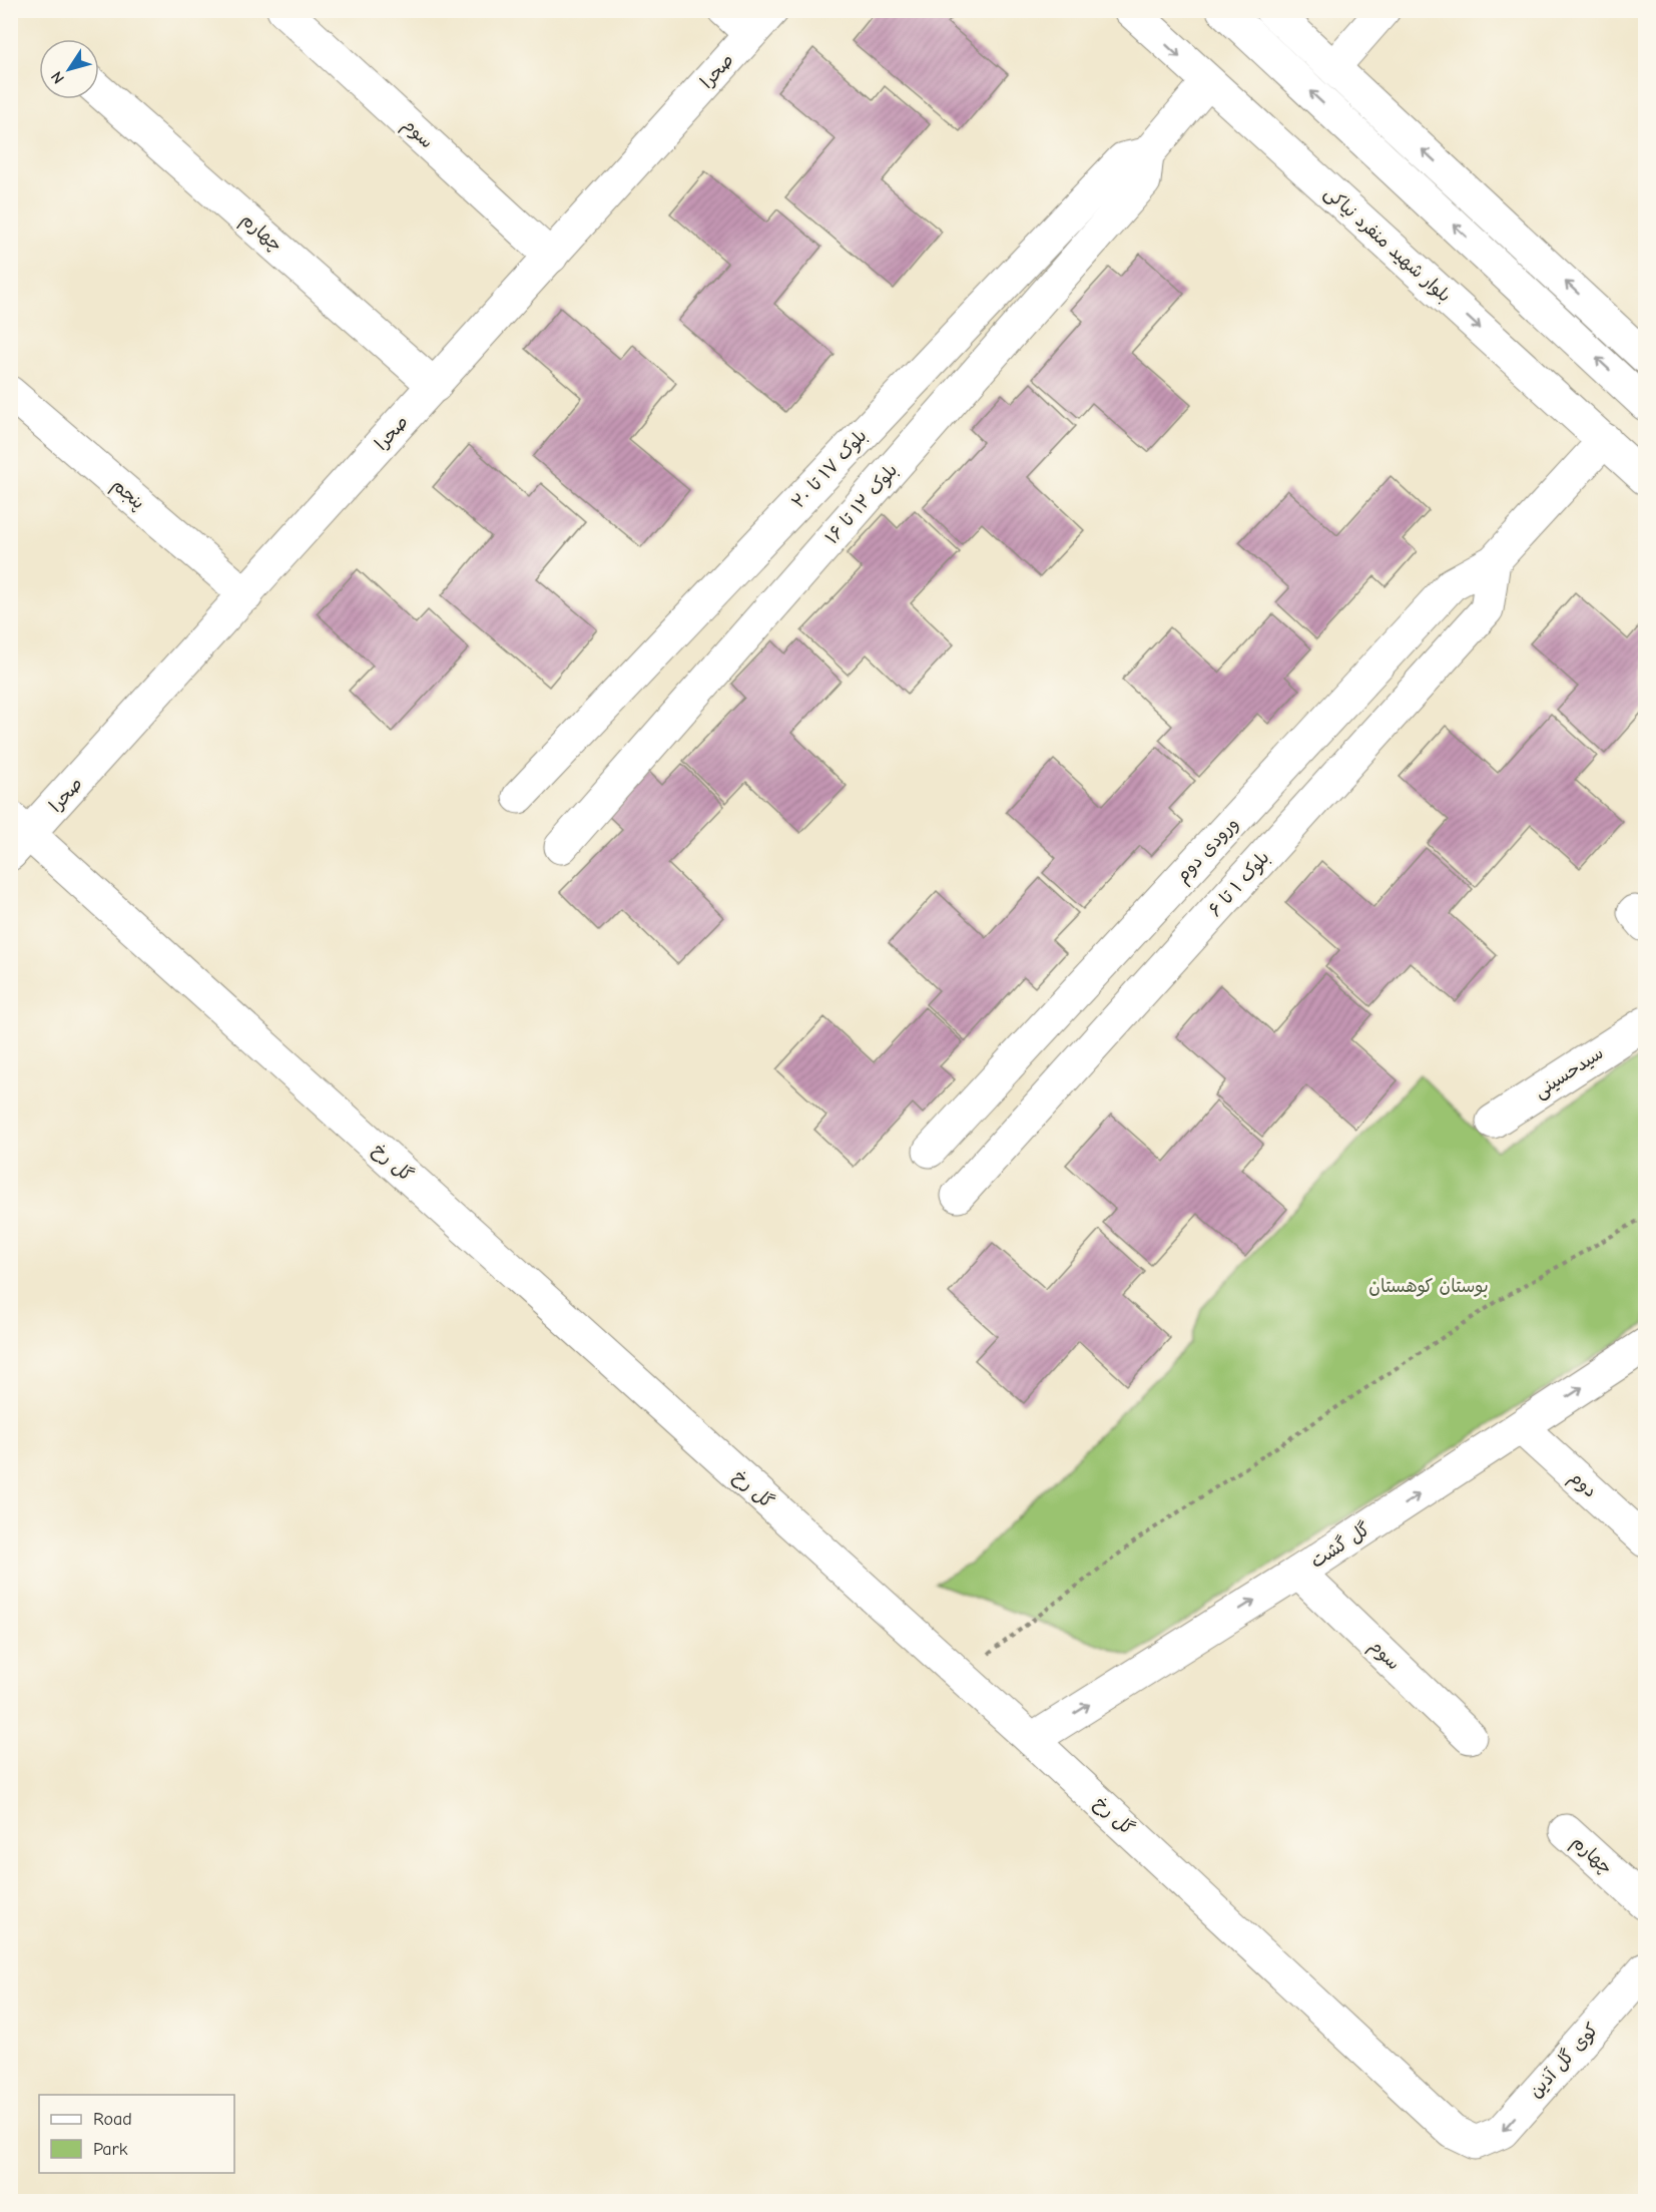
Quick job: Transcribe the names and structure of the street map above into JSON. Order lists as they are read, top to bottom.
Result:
{
  "streets": {
    "street": [
      "صحرا",
      "سوم",
      "چهارم",
      "بلوار شهید منفرد نیاکی",
      "بلوک ۱۷ تا ۲۰",
      "پنجم",
      "بلوک ۱۲ تا ۱۶",
      "ورودی دوم",
      "بلوک ۱ تا ۶",
      "سیدحسینی",
      "گل رخ",
      "دوم",
      "گل گشت",
      "کوی گل آذین"
    ]
  },
  "crossings": [
    ["صحرا", "سوم"],
    ["صحرا", "چهارم"],
    ["صحرا", "پنجم"],
    ["صحرا", "گل رخ"],
    ["سوم", "گل گشت"],
    ["بلوار شهید منفرد نیاکی", "ورودی دوم"],
    ["بلوک ۱۷ تا ۲۰", "بلوک ۱۲ تا ۱۶"],
    ["ورودی دوم", "بلوک ۱ تا ۶"],
    ["گل رخ", "گل گشت"],
    ["گل رخ", "کوی گل آذین"],
    ["دوم", "گل گشت"]
  ],
  "one_way": ["گل گشت", "کوی گل آذین"],
  "parks": ["بوستان کوهستان"],
  "legend": ["Road", "Park"],
  "north": "bottom left"
}
